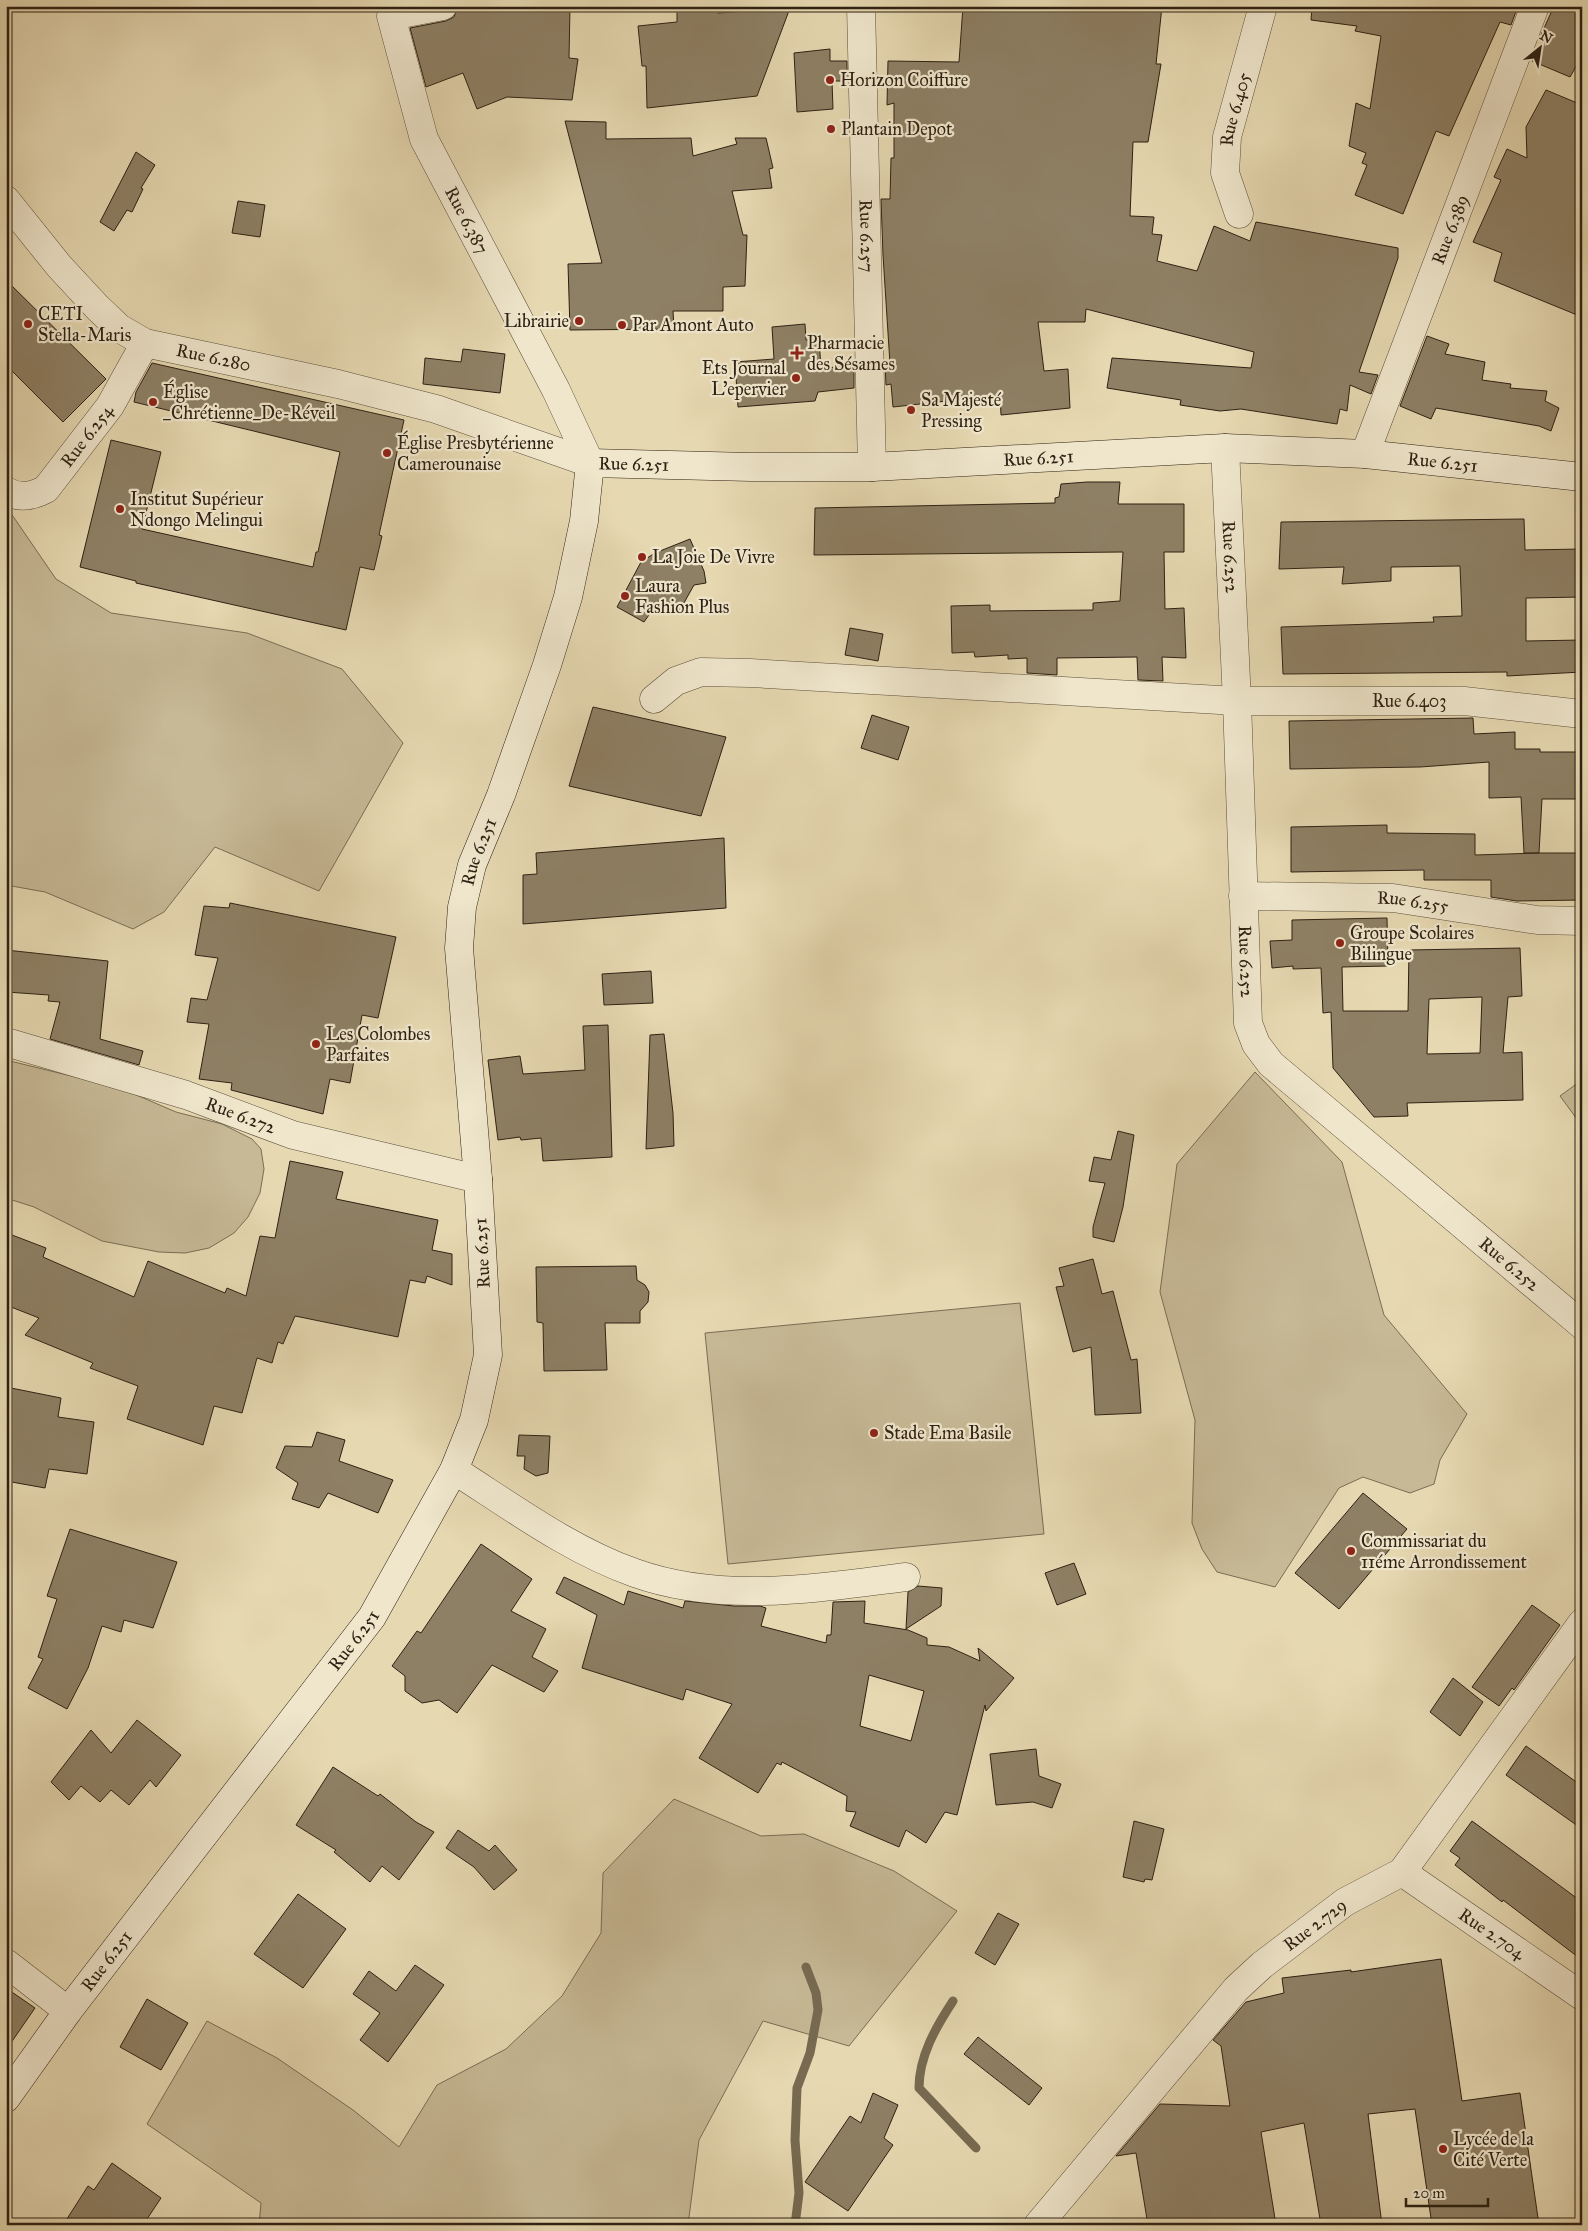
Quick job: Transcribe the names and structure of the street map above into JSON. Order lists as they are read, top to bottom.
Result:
{
  "streets": {
    "street": [
      "Rue 6.405",
      "Rue 6.387",
      "Rue 6.389",
      "Rue 6.257",
      "Rue 6.280",
      "Rue 6.254",
      "Rue 6.251",
      "Rue 6.252",
      "Rue 6.403",
      "Rue 6.255",
      "Rue 6.272",
      "Rue 2.729",
      "Rue 2.704"
    ]
  },
  "crossings": [
    ["Rue 6.387", "Rue 6.280"],
    ["Rue 6.387", "Rue 6.251"],
    ["Rue 6.389", "Rue 6.251"],
    ["Rue 6.257", "Rue 6.251"],
    ["Rue 6.280", "Rue 6.254"],
    ["Rue 6.280", "Rue 6.251"],
    ["Rue 6.251", "Rue 6.252"],
    ["Rue 6.251", "Rue 6.272"],
    ["Rue 6.252", "Rue 6.403"],
    ["Rue 6.252", "Rue 6.255"],
    ["Rue 2.729", "Rue 2.704"]
  ],
  "places": {
    "other": [
      "Horizon Coiffure",
      "Plantain Depot",
      "Librairie",
      "CETI Stella-Maris",
      "Par Amont Auto",
      "Ets Journal L'epervier",
      "Église _Chrétienne_De-Réveil",
      "Sa Majesté Pressing",
      "Église Presbytérienne Camerounaise",
      "Institut Supérieur Ndongo Melingui",
      "La Joie De Vivre",
      "Laura Fashion Plus",
      "Groupe Scolaires Bilingue",
      "Les Colombes Parfaites",
      "Stade Ema Basile",
      "Commissariat du 11éme Arrondissement",
      "Lycée de la Cité Verte"
    ],
    "health": ["Pharmacie des Sésames"]
  },
  "scale_bar": "20 m",
  "north": "top right"
}
